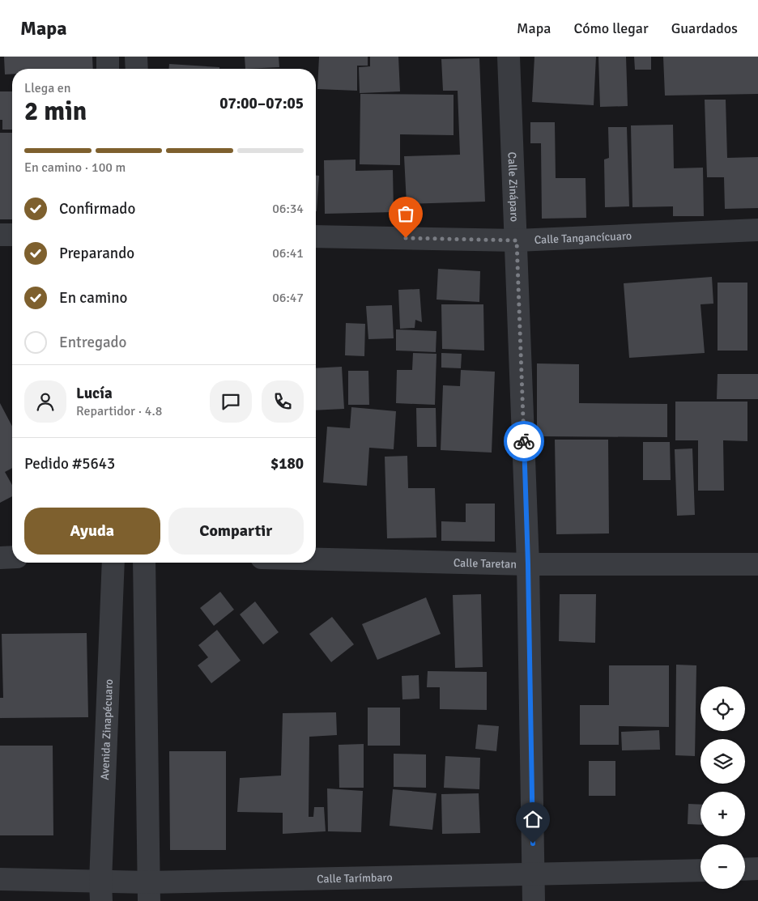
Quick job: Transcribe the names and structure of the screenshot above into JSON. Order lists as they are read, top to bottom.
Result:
{
  "streets": {
    "street": [
      "Calle Zináparo",
      "Calle Tangancícuaro",
      "Calle Taretan",
      "Avenida Zinapécuaro",
      "Calle Tarímbaro"
    ]
  },
  "crossings": [
    ["Calle Zináparo", "Calle Tangancícuaro"],
    ["Calle Zináparo", "Calle Taretan"],
    ["Calle Zináparo", "Calle Tarímbaro"],
    ["Avenida Zinapécuaro", "Calle Tarímbaro"]
  ],
  "page": {
    "header": "Mapa",
    "nav": ["Mapa", "Cómo llegar", "Guardados"],
    "heading": ["2 min", "Llega en", "07:00–07:05"],
    "panel": [
      "Lucía",
      "Repartidor · 4.8",
      "Pedido #5643",
      "$180"
    ],
    "bar": "En camino · 100 m",
    "list": [
      ["Confirmado", "06:34"],
      ["Preparando", "06:41"],
      ["En camino", "06:47"],
      "Entregado"
    ],
    "buttons": ["Ayuda", "Compartir"],
    "map_buttons": ["+", "−"]
  }
}
